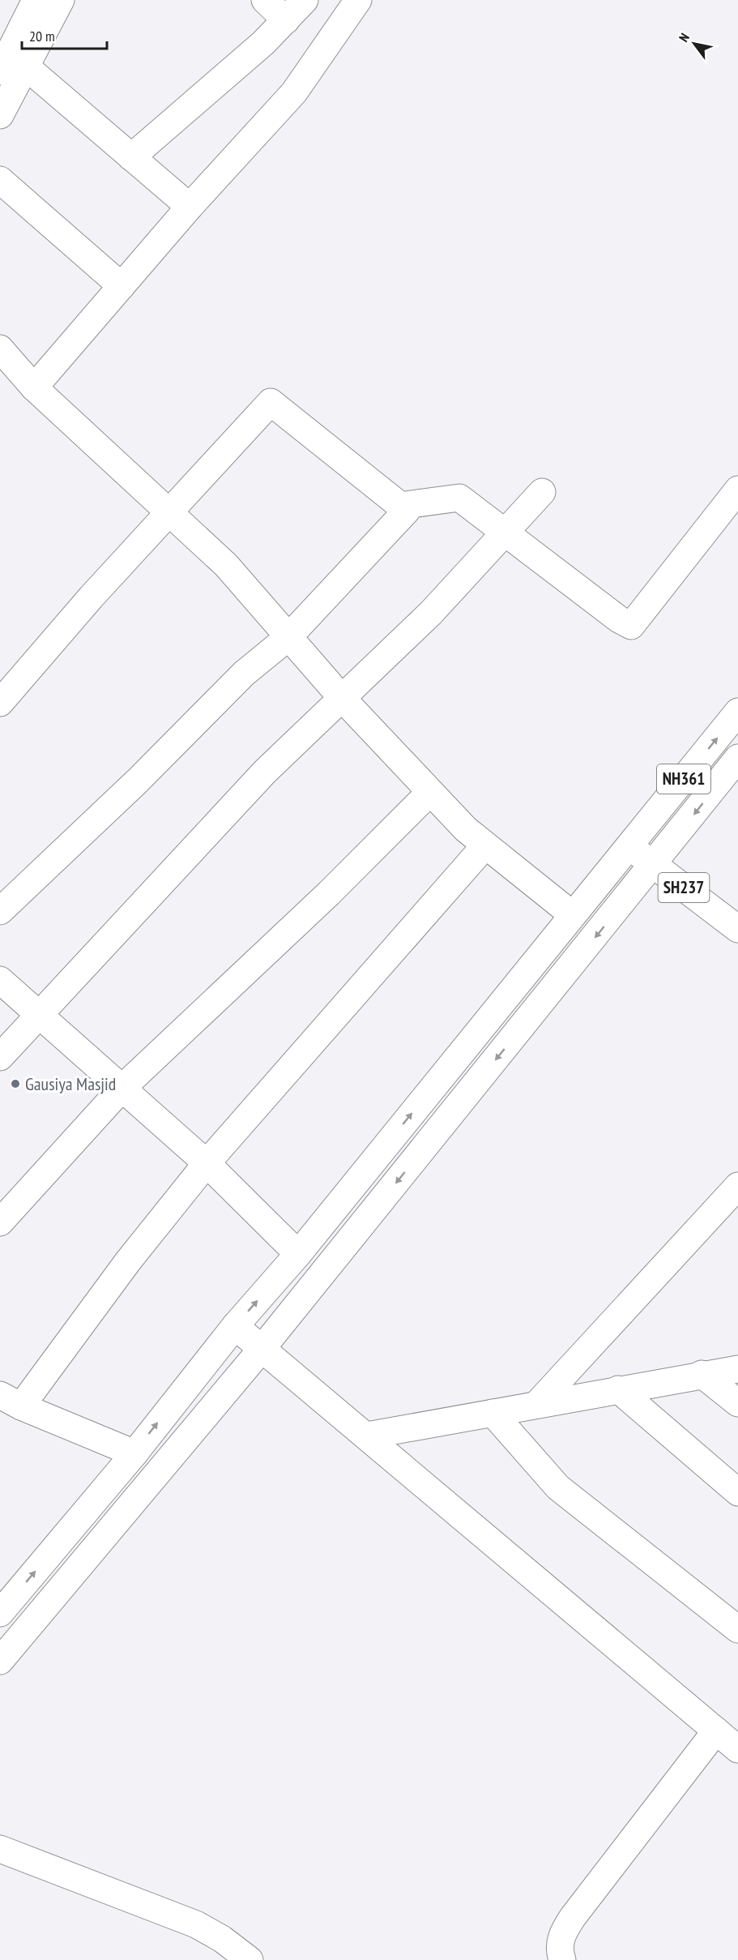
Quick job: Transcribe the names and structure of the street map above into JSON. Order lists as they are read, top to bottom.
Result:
{
  "streets": {
    "street": ["NH361", "SH237"]
  },
  "crossings": [
    ["NH361", "SH237"]
  ],
  "places": ["Gausiya Masjid"],
  "scale_bar": "20 m",
  "north": "top left"
}
